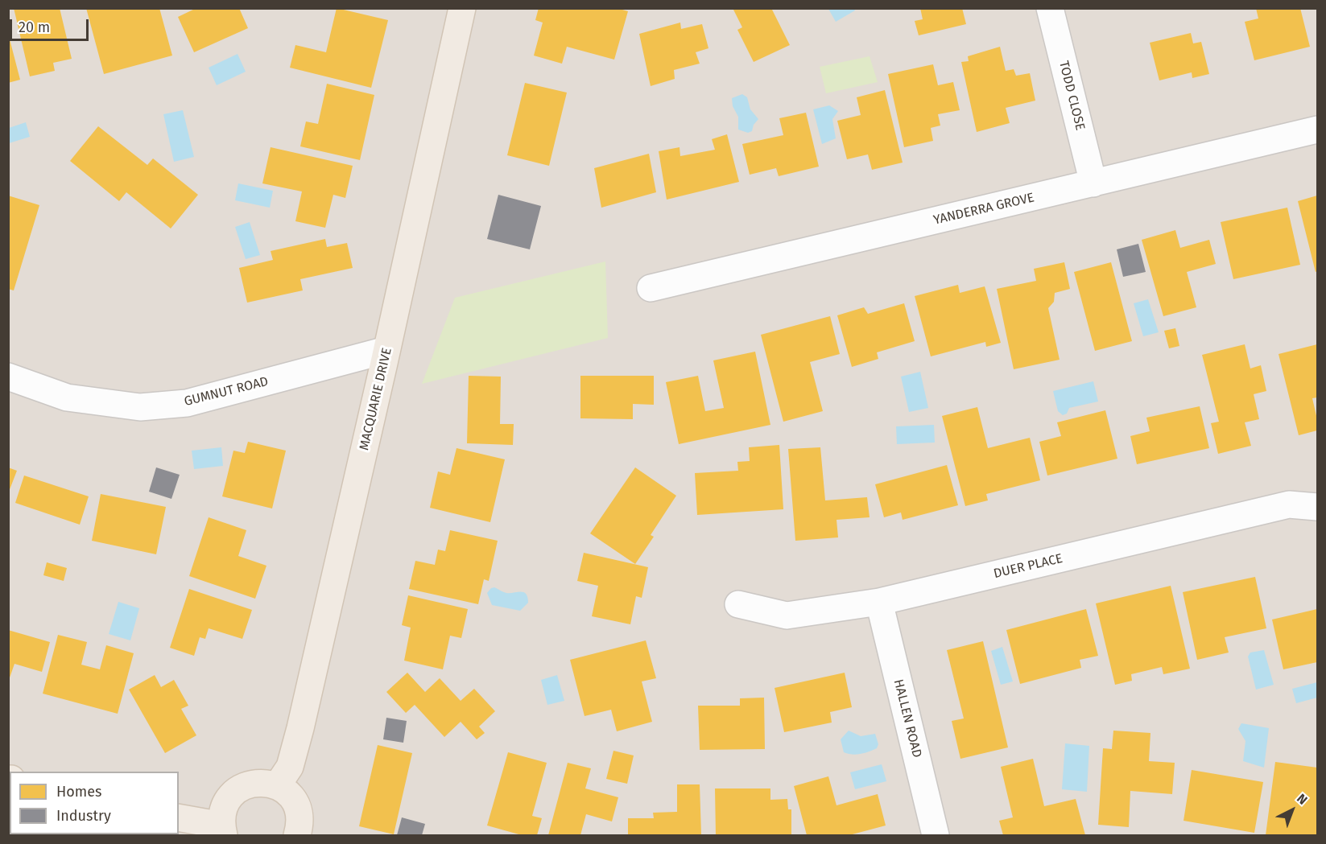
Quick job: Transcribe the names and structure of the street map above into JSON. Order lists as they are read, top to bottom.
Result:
{
  "streets": {
    "main road": ["MACQUARIE DRIVE"],
    "street": [
      "TODD CLOSE",
      "YANDERRA GROVE",
      "GUMNUT ROAD",
      "DUER PLACE",
      "HALLEN ROAD"
    ]
  },
  "crossings": [
    ["TODD CLOSE", "YANDERRA GROVE"],
    ["GUMNUT ROAD", "MACQUARIE DRIVE"],
    ["DUER PLACE", "HALLEN ROAD"]
  ],
  "legend": ["Homes", "Industry"],
  "scale_bar": "20 m",
  "north": "top right"
}
